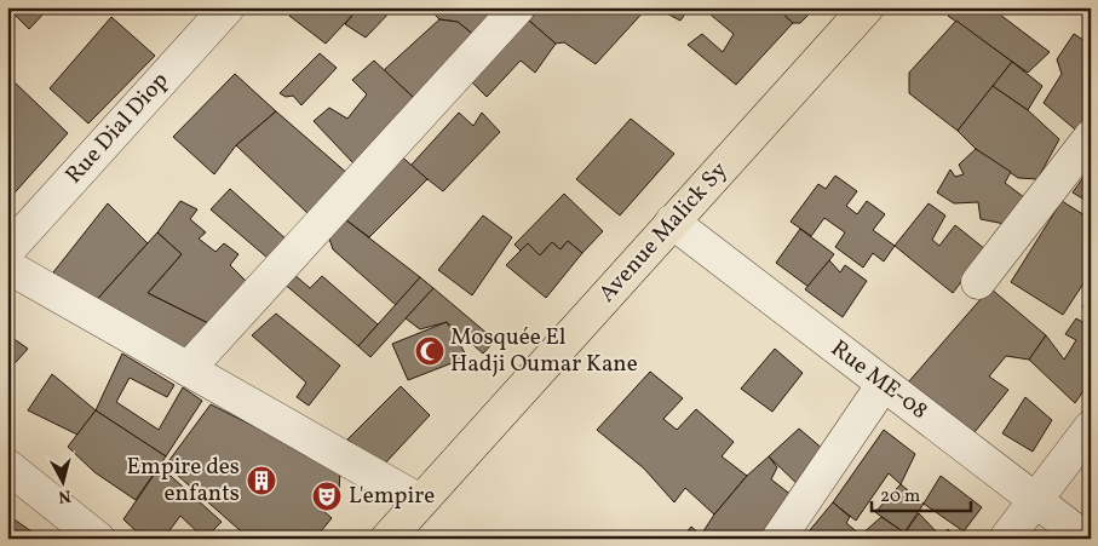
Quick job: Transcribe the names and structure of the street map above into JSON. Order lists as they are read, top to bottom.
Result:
{
  "streets": {
    "main road": ["Avenue Malick Sy"],
    "street": ["Rue Dial Diop", "Rue ME-08"]
  },
  "crossings": [
    ["Avenue Malick Sy", "Rue ME-08"]
  ],
  "places": {
    "mosque": ["Mosquée El Hadji Oumar Kane"],
    "building": ["Empire des enfants"],
    "theatre": ["L'empire"]
  },
  "scale_bar": "20 m",
  "north": "bottom"
}
